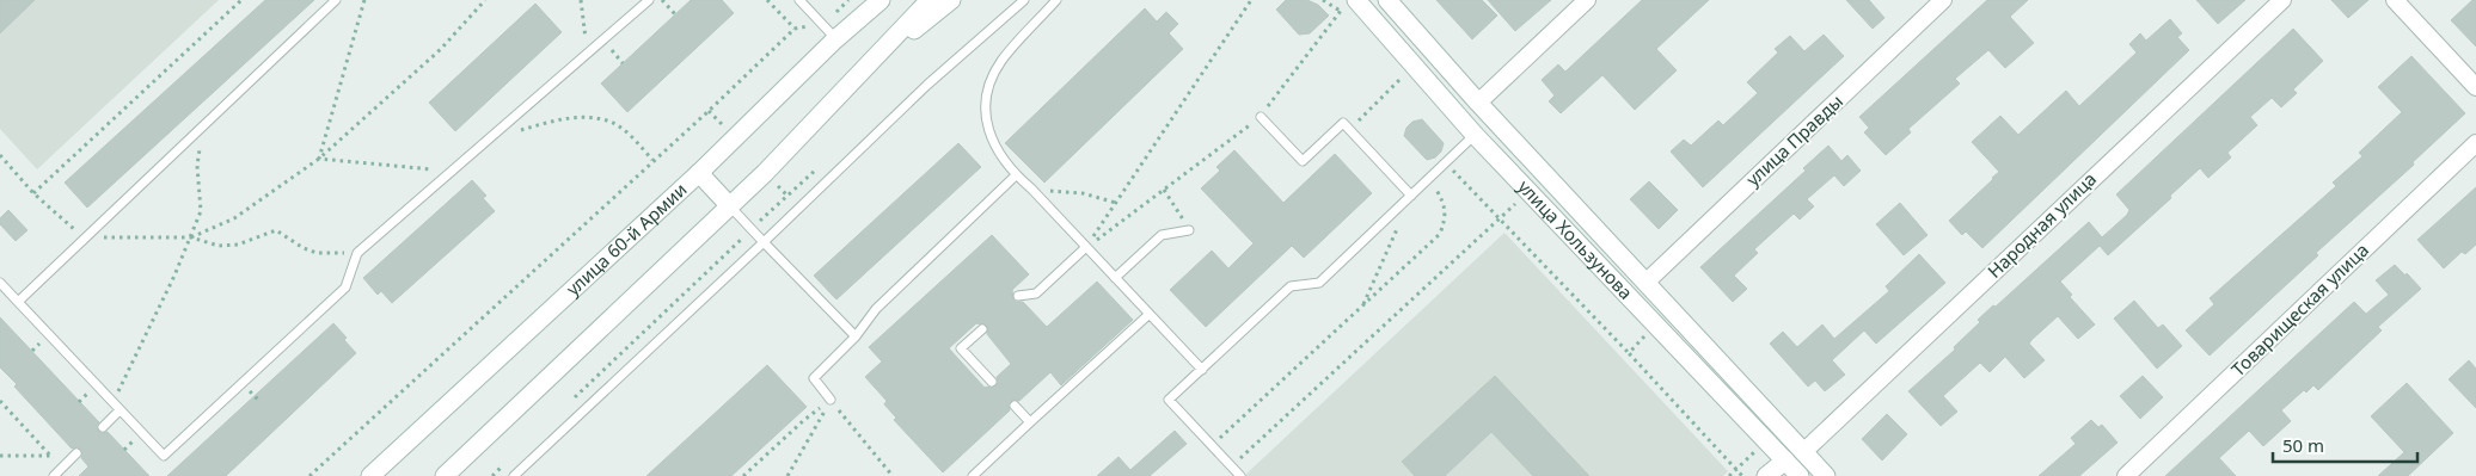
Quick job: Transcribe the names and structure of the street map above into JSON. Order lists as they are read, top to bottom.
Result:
{
  "streets": {
    "main road": ["улица 60-й Армии", "улица Хользунова"],
    "street": ["улица Правды", "Народная улица", "Товарищеская улица"]
  },
  "crossings": [
    ["улица Правды", "улица Хользунова"],
    ["Народная улица", "улица Хользунова"]
  ],
  "scale_bar": "50 m"
}
